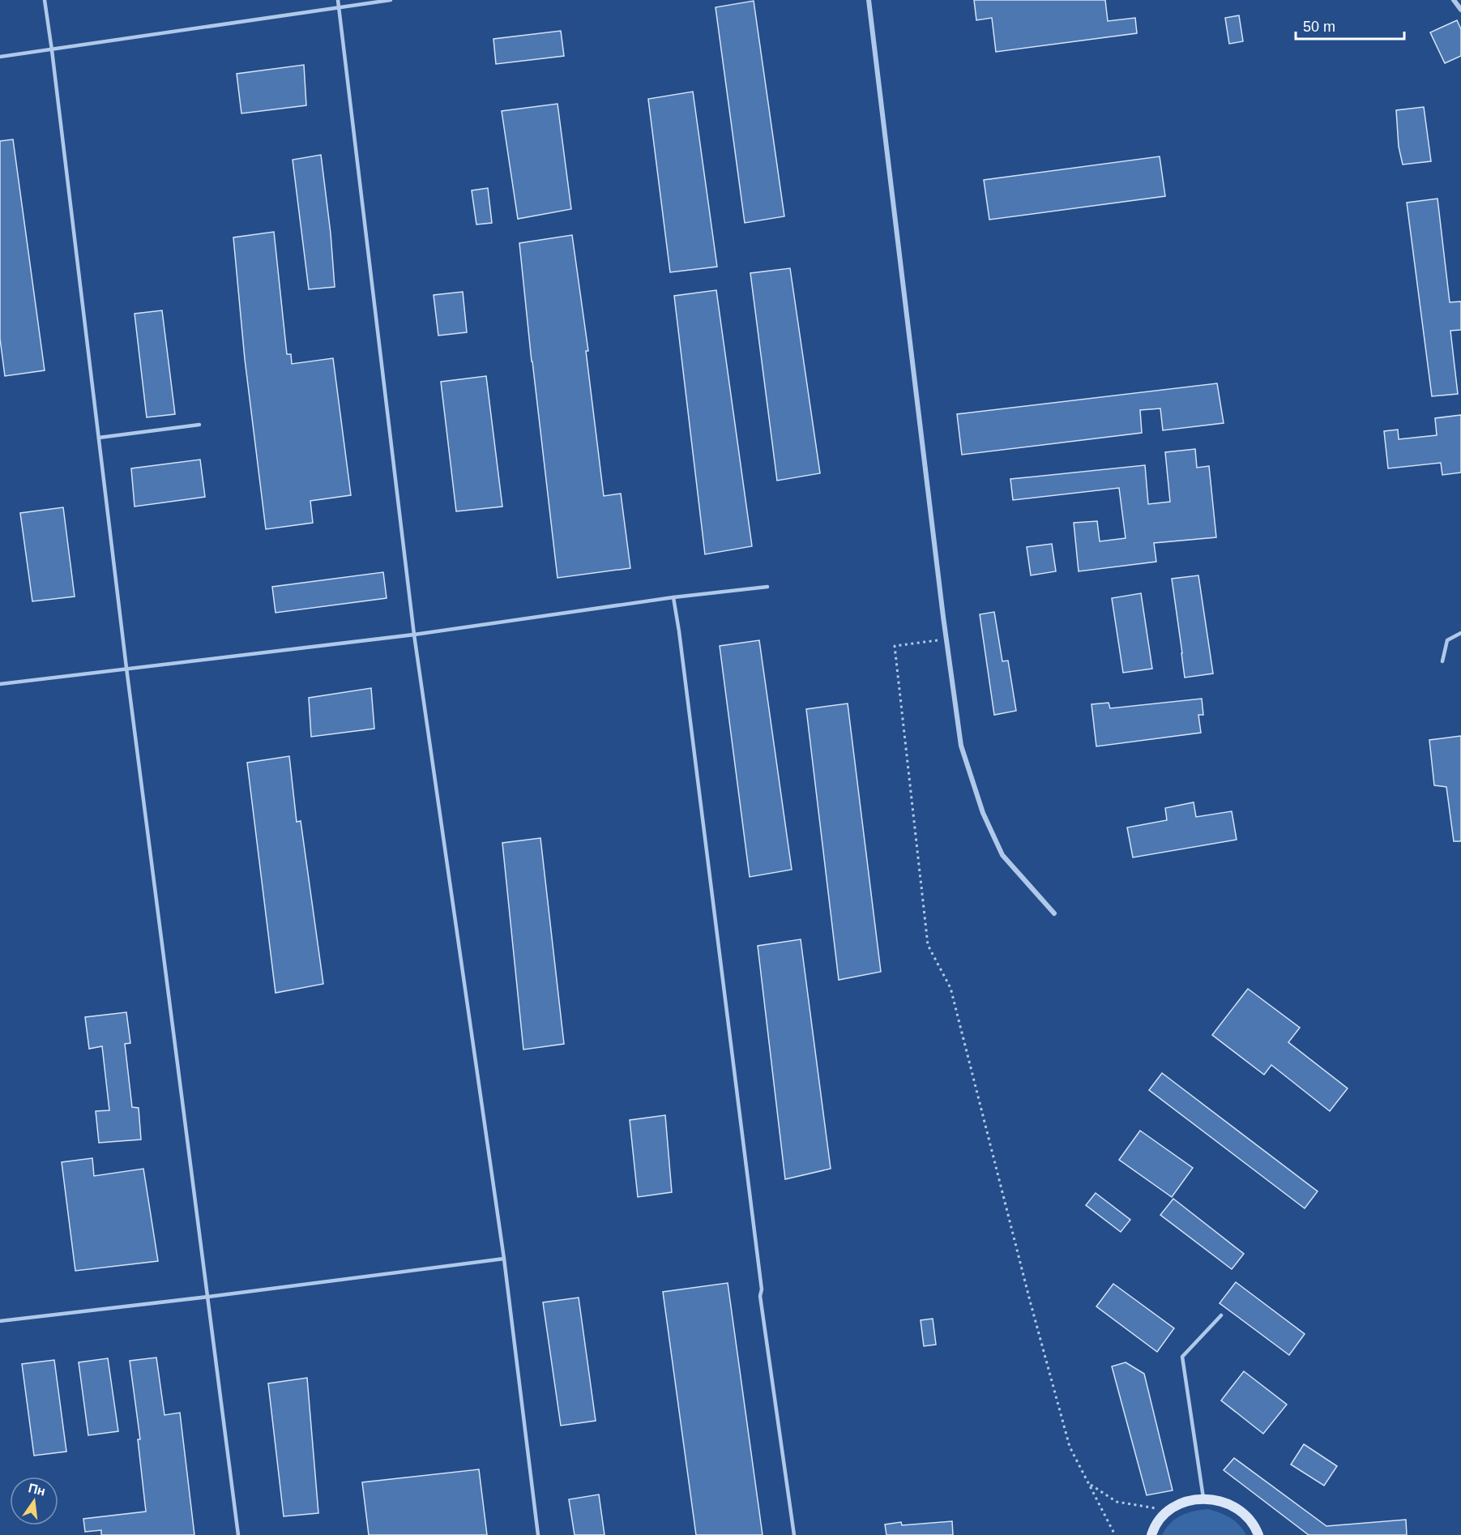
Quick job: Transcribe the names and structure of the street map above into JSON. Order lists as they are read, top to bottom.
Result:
{
  "scale_bar": "50 m",
  "north": "top"
}
